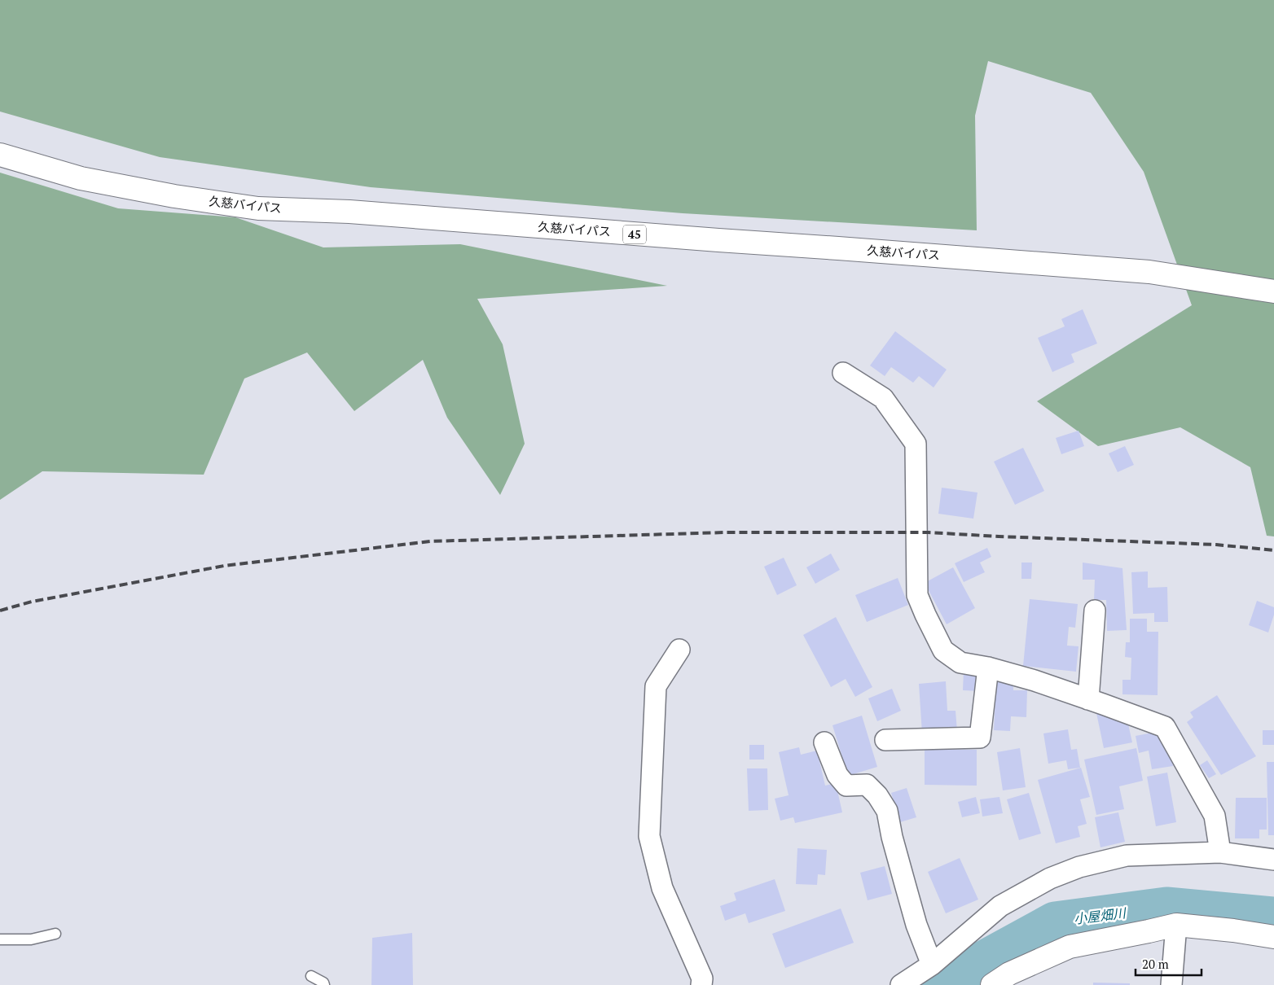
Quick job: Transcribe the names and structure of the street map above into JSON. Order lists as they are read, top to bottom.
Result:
{
  "streets": {
    "main road": ["久慈バイパス", "45"]
  },
  "water": ["小屋畑川"],
  "scale_bar": "20 m"
}
